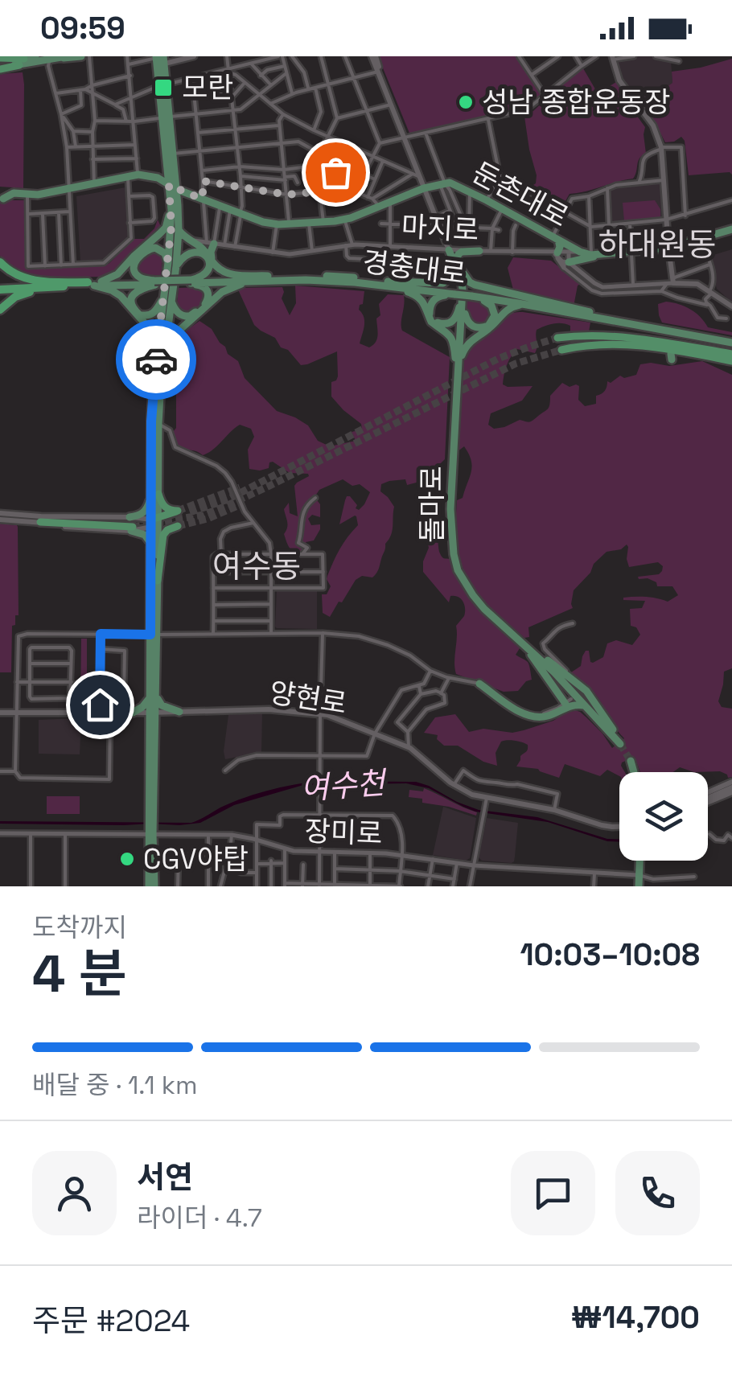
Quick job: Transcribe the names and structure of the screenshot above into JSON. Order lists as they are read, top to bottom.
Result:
{
  "streets": {
    "main road": [
      "둔촌대로",
      "경충대로",
      "돌마로",
      "양현로"
    ],
    "street": ["마지로", "장미로"]
  },
  "crossings": [
    ["둔촌대로", "마지로"],
    ["마지로", "돌마로"],
    ["경충대로", "돌마로"]
  ],
  "districts": ["하대원동", "여수동"],
  "water": ["여수천"],
  "places": {
    "transit": ["모란"],
    "other": ["성남 종합운동장", "CGV야탑"]
  },
  "page": {
    "status": "09:59",
    "heading": ["4 분", "도착까지", "10:03–10:08"],
    "panel": [
      "서연",
      "라이더 · 4.7",
      "주문 #2024",
      "₩14,700"
    ],
    "bar": "배달 중 · 1.1 km"
  }
}
